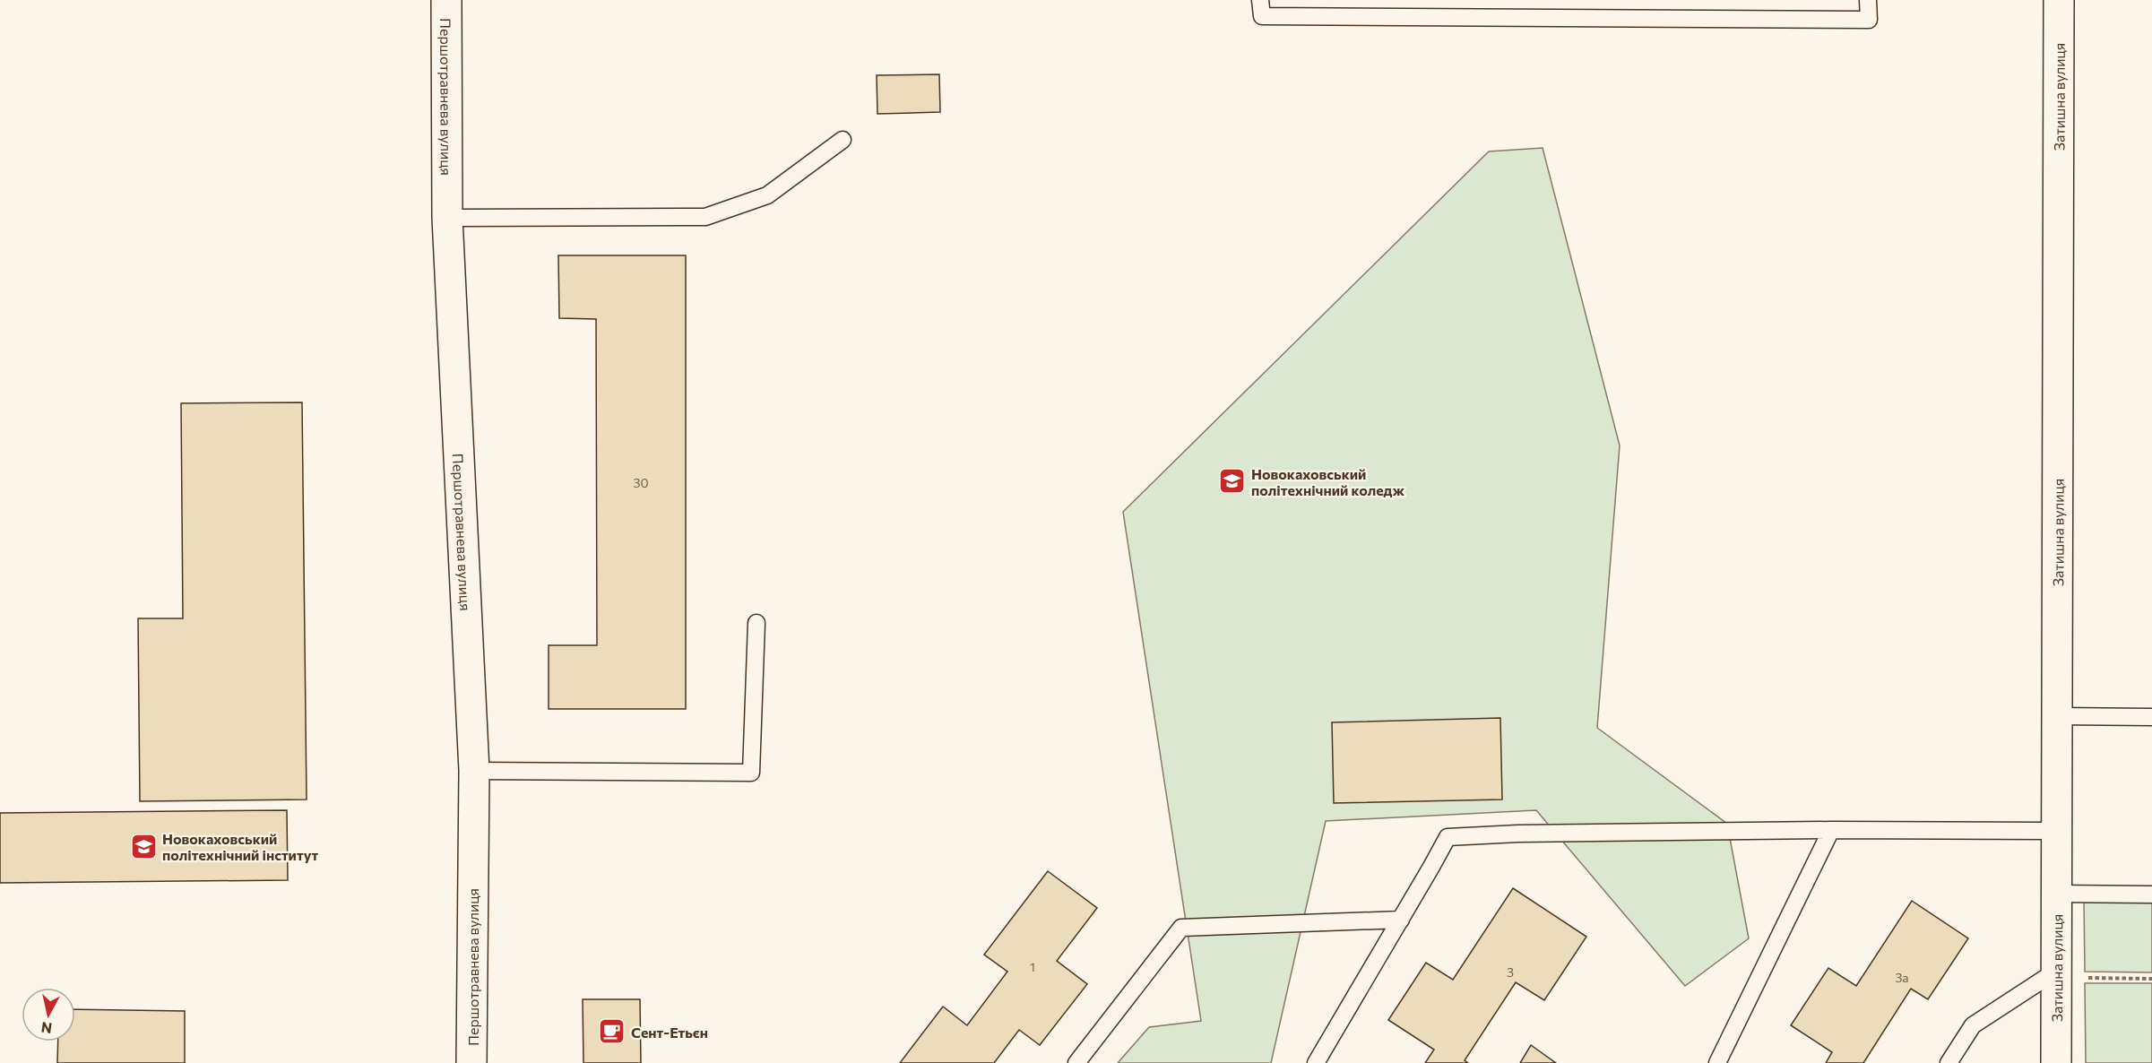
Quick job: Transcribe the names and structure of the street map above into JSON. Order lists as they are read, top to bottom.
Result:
{
  "streets": {
    "street": ["Першотравнева вулиця", "Затишна вулиця"]
  },
  "places": {
    "school or university": ["Новокаховський політехнічний коледж", "Новокаховський політехнічний інститут"],
    "cafe": ["Сент-Етьєн"]
  },
  "house_numbers": [
    "30",
    "1",
    "3",
    "3а"
  ],
  "north": "bottom"
}
